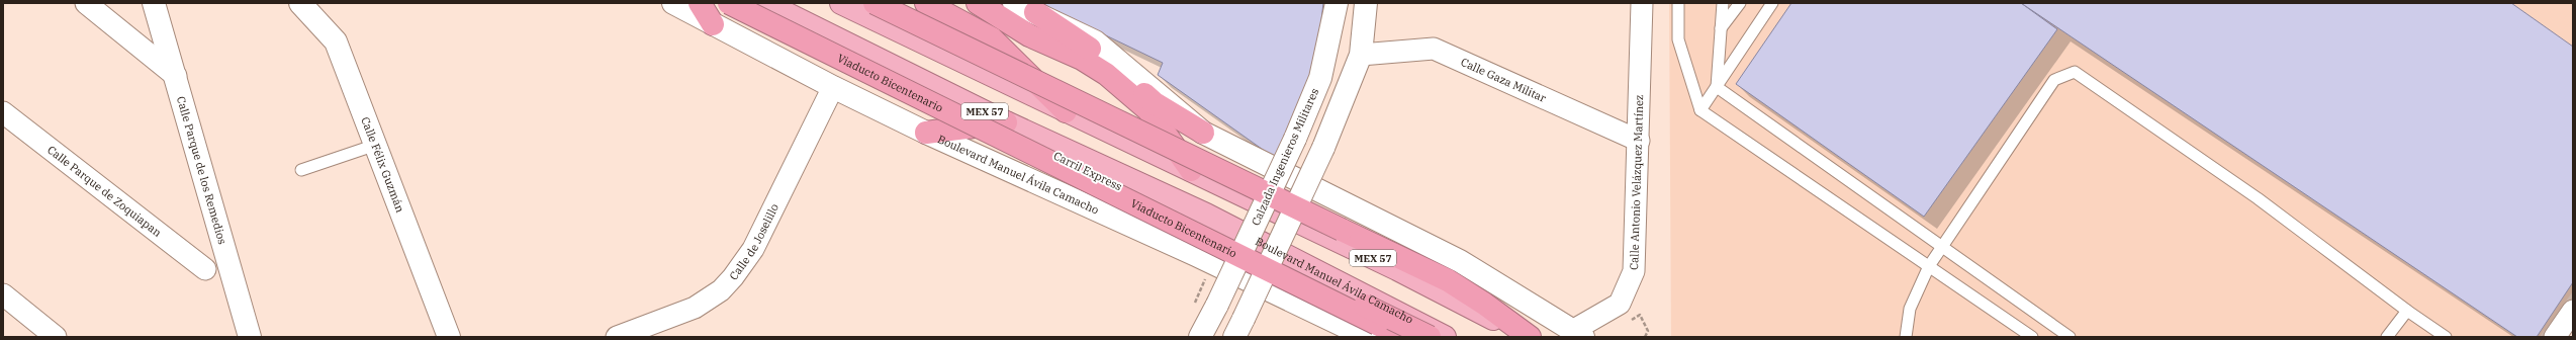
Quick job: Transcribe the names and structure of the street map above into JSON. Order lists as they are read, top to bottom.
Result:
{
  "streets": {
    "highway": [
      "Viaducto Bicentenario",
      "MEX 57",
      "Carril Express",
      "Boulevard Manuel Ávila Camacho"
    ],
    "main road": ["Calzada Ingenieros Militares", "Calle Félix Guzmán", "Calle Parque de los Remedios"],
    "street": [
      "Calle Gaza Militar",
      "Calle Antonio Velázquez Martínez",
      "Calle Parque de Zoquiapan",
      "Calle de Joselillo"
    ]
  },
  "crossings": [
    ["Calle Gaza Militar", "Calle Antonio Velázquez Martínez"],
    ["Viaducto Bicentenario", "Boulevard Manuel Ávila Camacho"],
    ["Boulevard Manuel Ávila Camacho", "Calle de Joselillo"]
  ]
}
